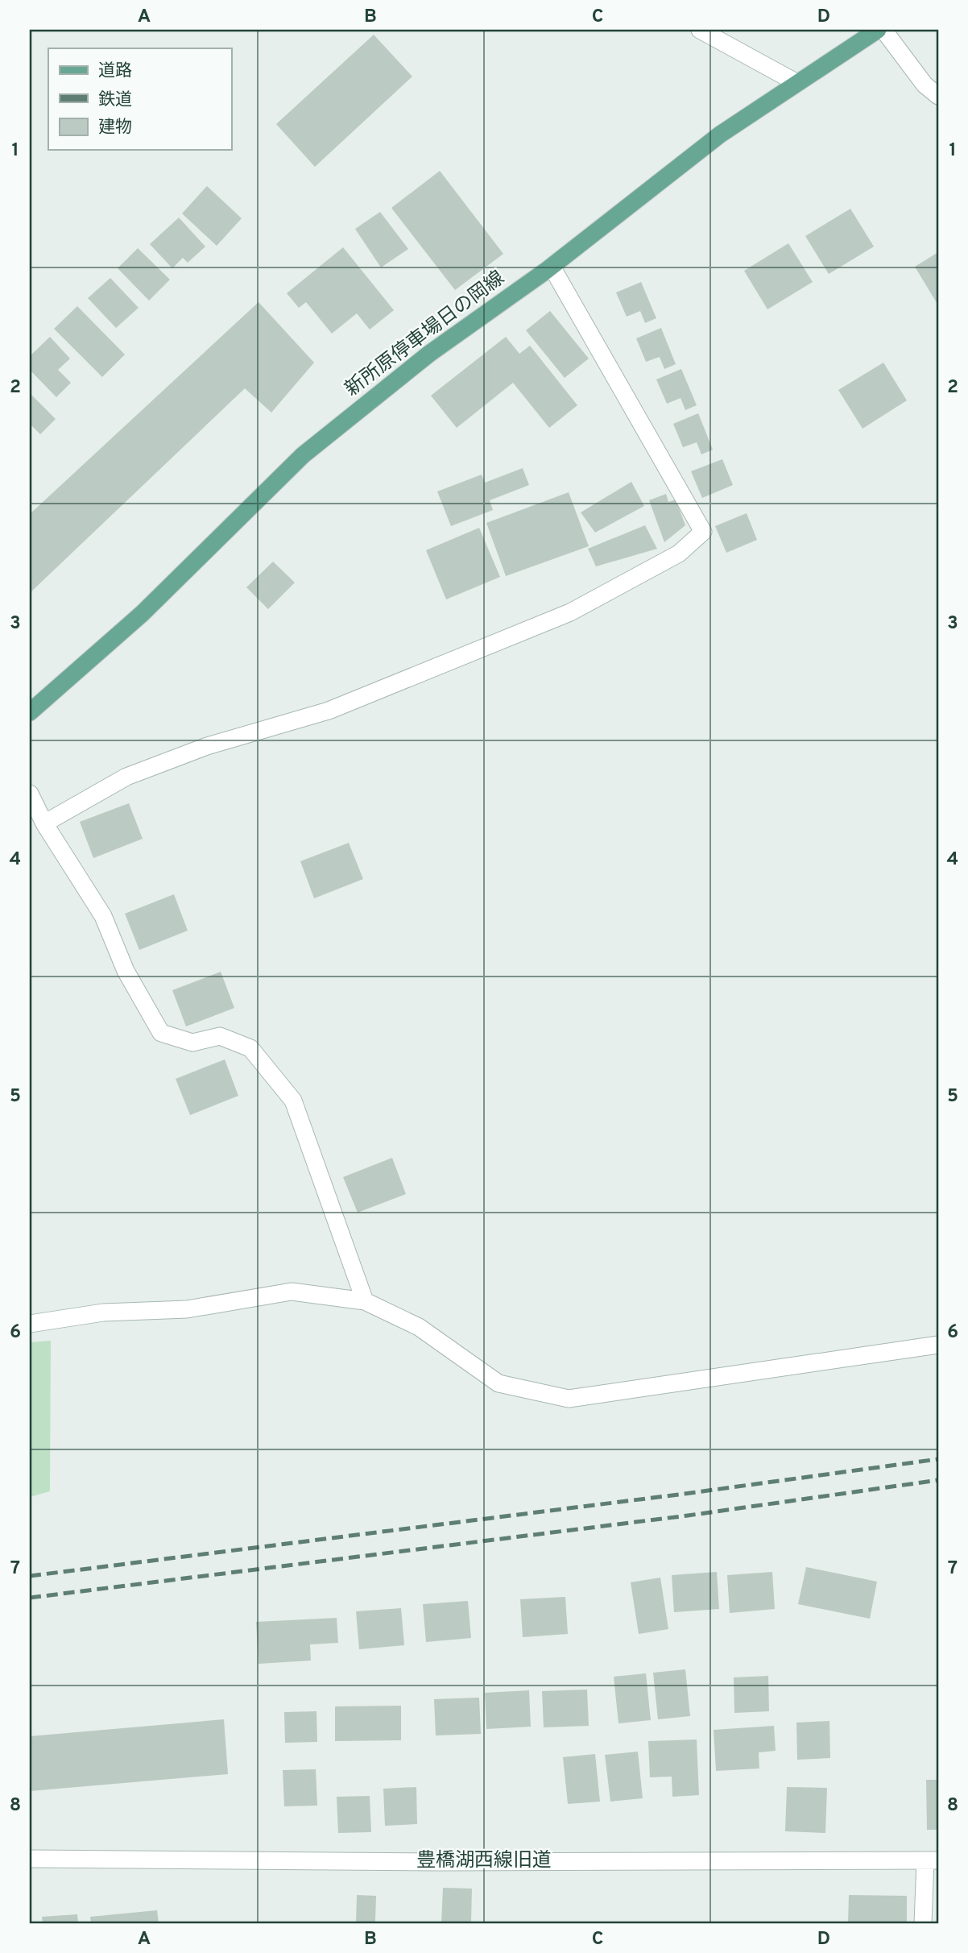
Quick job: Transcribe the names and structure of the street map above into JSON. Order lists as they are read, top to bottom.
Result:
{
  "streets": {
    "main road": ["新所原停車場日の岡線"],
    "street": ["豊橋湖西線旧道"]
  },
  "legend": ["道路", "鉄道", "建物"],
  "grid": {
    "columns": [
      "A",
      "B",
      "C",
      "D"
    ],
    "rows": [
      "1",
      "2",
      "3",
      "4",
      "5",
      "6",
      "7",
      "8"
    ]
  }
}
